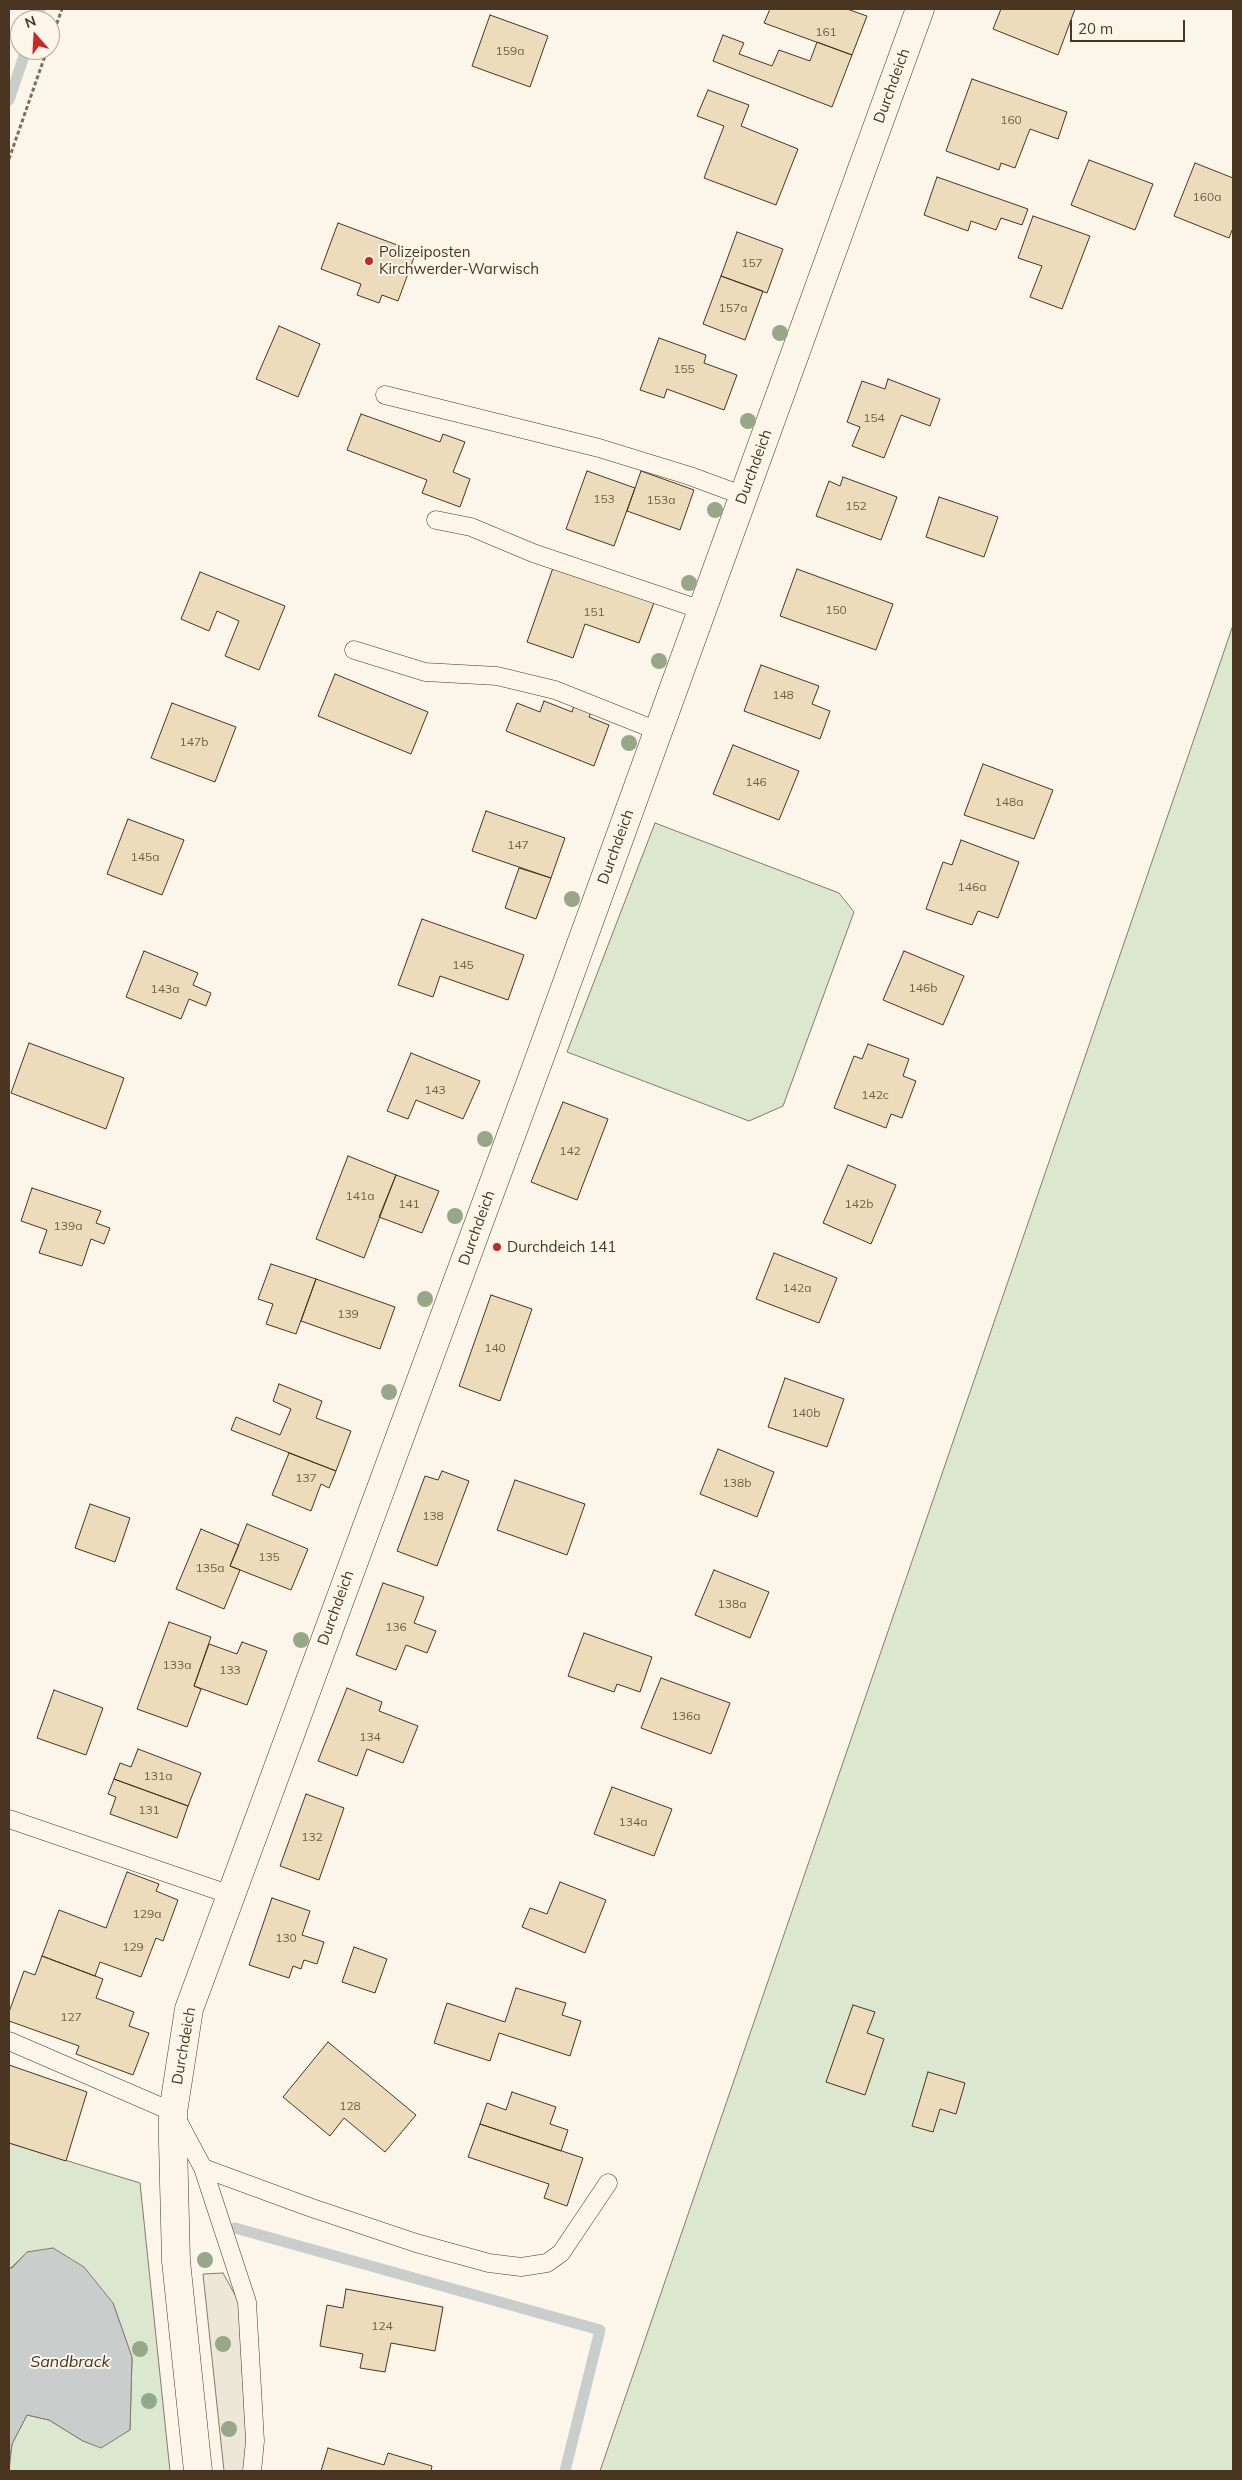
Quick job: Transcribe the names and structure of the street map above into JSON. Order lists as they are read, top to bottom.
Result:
{
  "streets": {
    "street": ["Durchdeich"]
  },
  "water": ["Sandbrack"],
  "places": ["Polizeiposten Kirchwerder-Warwisch", "Durchdeich 141"],
  "house_numbers": [
    "161",
    "159a",
    "160",
    "160a",
    "157",
    "157a",
    "155",
    "154",
    "153",
    "153a",
    "152",
    "150",
    "151",
    "148",
    "147b",
    "146",
    "148a",
    "147",
    "145a",
    "146a",
    "145",
    "146b",
    "143a",
    "143",
    "142c",
    "142",
    "141a",
    "141",
    "142b",
    "139a",
    "142a",
    "139",
    "140",
    "140b",
    "137",
    "138b",
    "138",
    "135",
    "135a",
    "138a",
    "136",
    "133a",
    "133",
    "136a",
    "134",
    "131a",
    "131",
    "134a",
    "132",
    "129a",
    "130",
    "129",
    "127",
    "128",
    "124"
  ],
  "scale_bar": "20 m",
  "north": "top"
}
